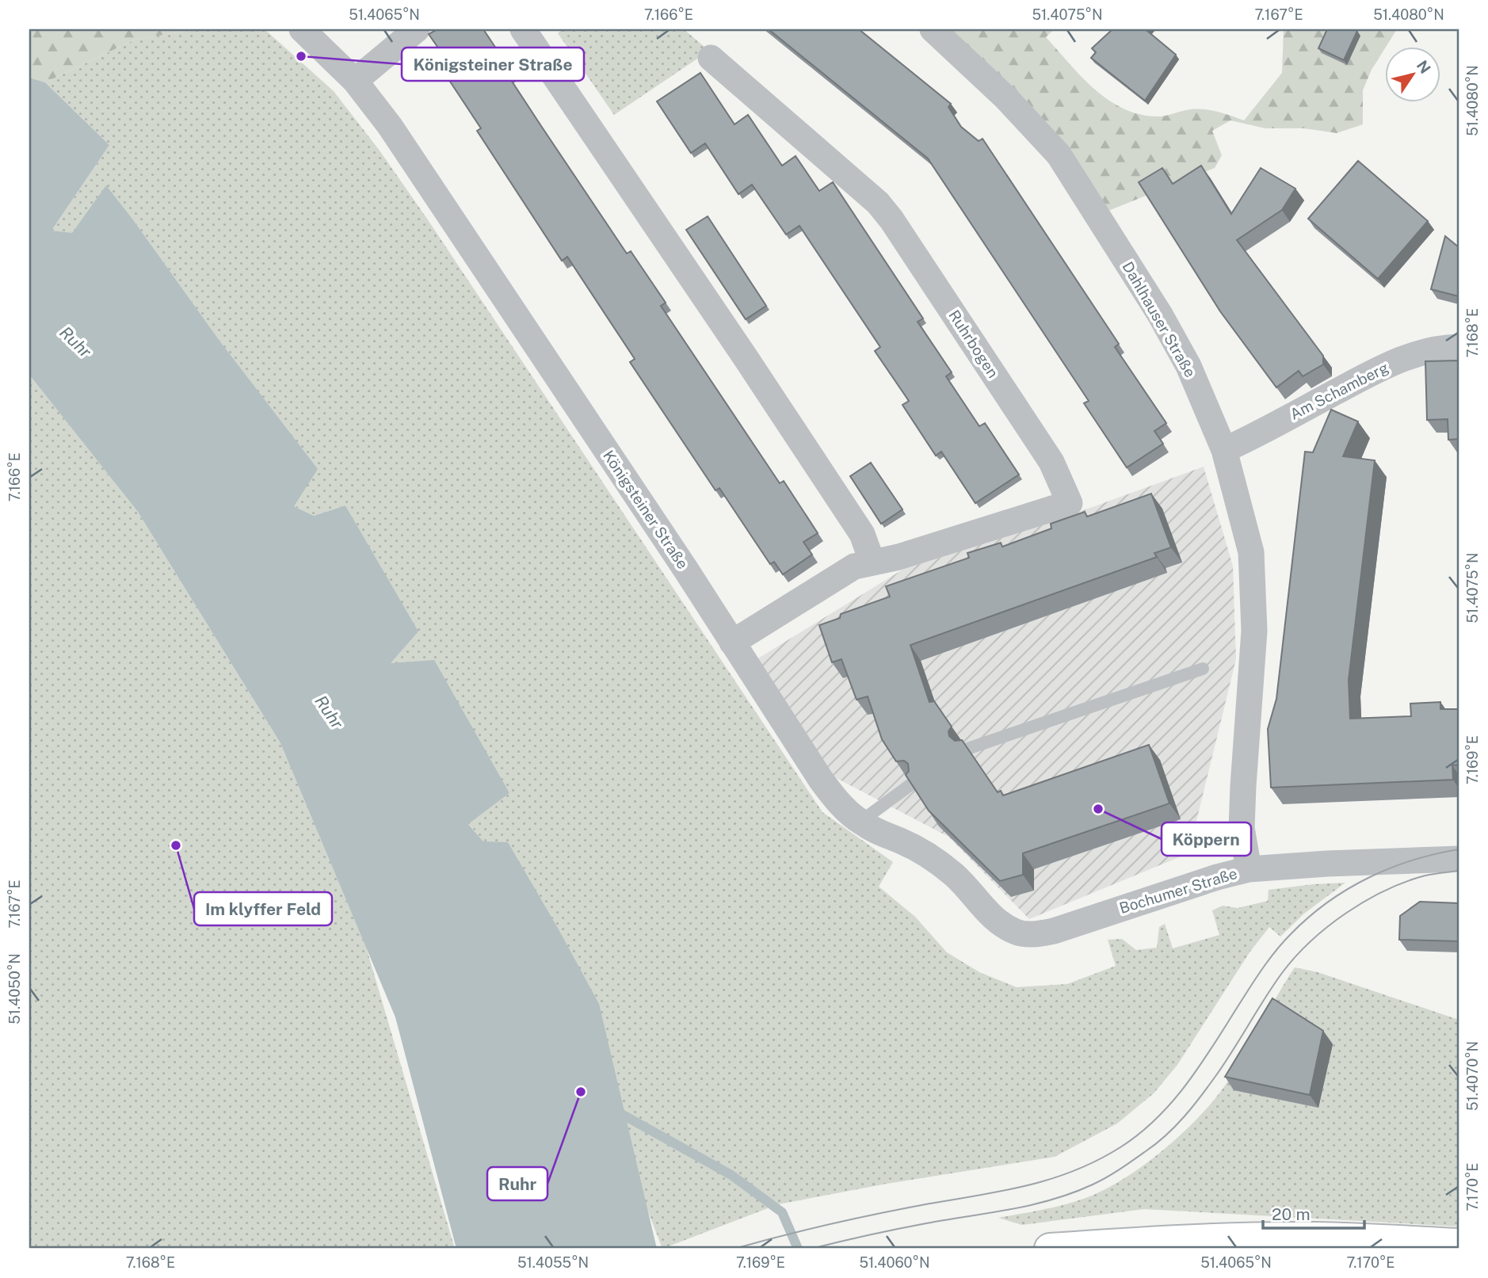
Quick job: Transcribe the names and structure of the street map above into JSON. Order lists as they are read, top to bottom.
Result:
{
  "streets": {
    "street": [
      "Dahlhauser Straße",
      "Ruhrbogen",
      "Am Schamberg",
      "Königsteiner Straße",
      "Bochumer Straße"
    ]
  },
  "crossings": [
    ["Dahlhauser Straße", "Am Schamberg"],
    ["Dahlhauser Straße", "Bochumer Straße"],
    ["Ruhrbogen", "Königsteiner Straße"],
    ["Königsteiner Straße", "Bochumer Straße"]
  ],
  "water": ["Ruhr"],
  "places": [
    "Königsteiner Straße",
    "Köppern",
    "Im klyffer Feld",
    "Ruhr"
  ],
  "scale_bar": "20 m",
  "north": "top right",
  "coordinates": [
    "51.4065°N",
    "7.166°E",
    "51.4075°N",
    "7.167°E",
    "51.4080°N",
    "7.168°E",
    "7.169°E",
    "51.4050°N",
    "51.4070°N",
    "7.170°E",
    "51.4055°N",
    "51.4060°N"
  ]
}
